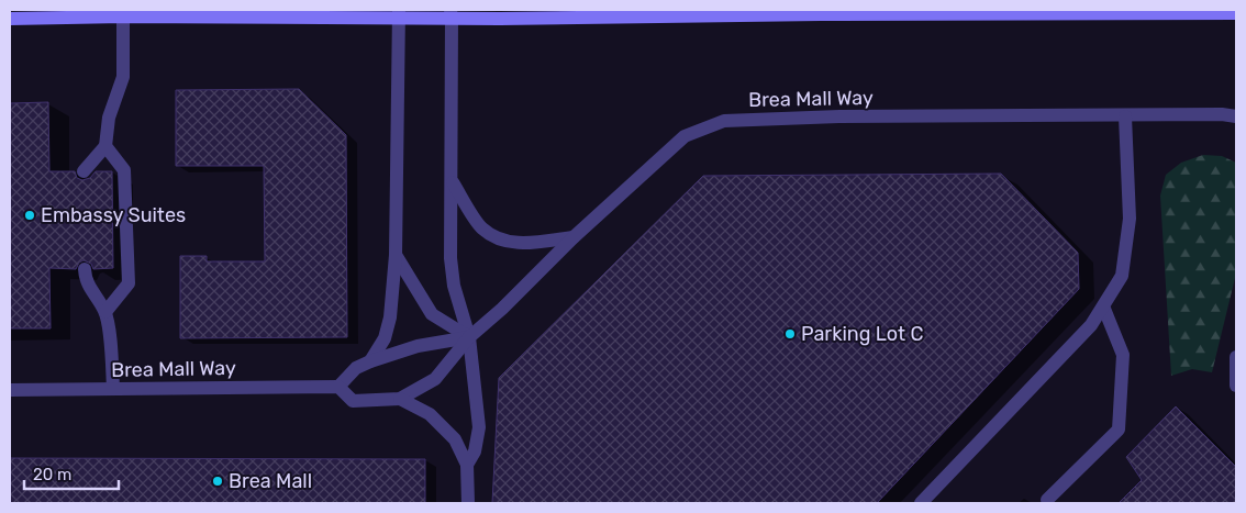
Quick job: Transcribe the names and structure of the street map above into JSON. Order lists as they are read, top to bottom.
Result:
{
  "streets": {
    "lane": ["Brea Mall Way"]
  },
  "places": ["Embassy Suites", "Parking Lot C", "Brea Mall"],
  "scale_bar": "20 m"
}
